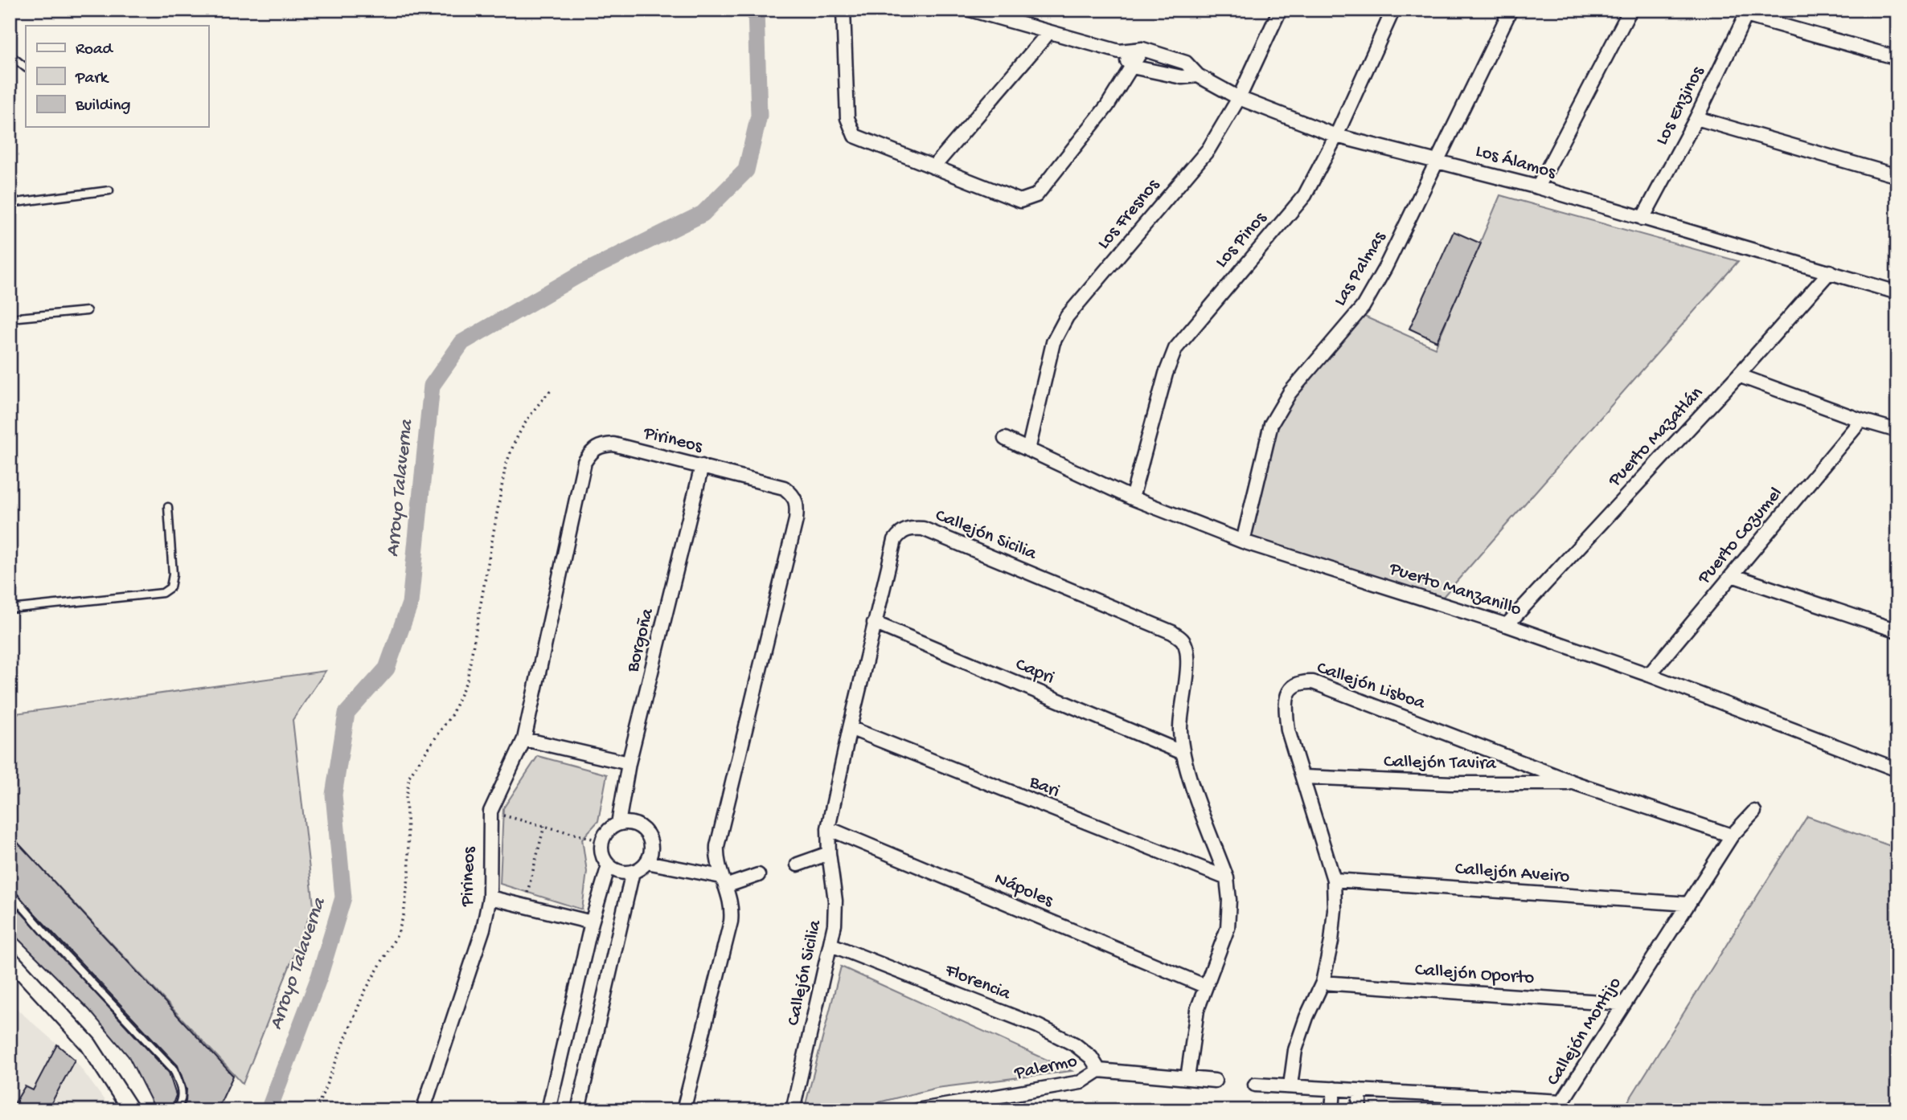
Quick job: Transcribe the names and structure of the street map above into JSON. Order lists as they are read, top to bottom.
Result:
{
  "streets": {
    "street": [
      "Los Enzinos",
      "Los Álamos",
      "Los Fresnos",
      "Los Pinos",
      "Las Palmas",
      "Puerto Mazatlán",
      "Pirineos",
      "Callejón Sicilia",
      "Puerto Cozumel",
      "Puerto Manzanillo",
      "Borgoña",
      "Capri",
      "Callejón Lisboa",
      "Callejón Tavira",
      "Bari",
      "Callejón Aveiro",
      "Nápoles",
      "Callejón Oporto",
      "Florencia",
      "Callejón Montijo",
      "Palermo"
    ]
  },
  "crossings": [
    ["Los Enzinos", "Los Álamos"],
    ["Los Álamos", "Los Fresnos"],
    ["Los Álamos", "Los Pinos"],
    ["Los Álamos", "Las Palmas"],
    ["Los Álamos", "Puerto Mazatlán"],
    ["Los Fresnos", "Puerto Manzanillo"],
    ["Los Pinos", "Puerto Manzanillo"],
    ["Las Palmas", "Puerto Manzanillo"],
    ["Puerto Mazatlán", "Puerto Manzanillo"],
    ["Pirineos", "Borgoña"],
    ["Callejón Sicilia", "Capri"],
    ["Callejón Sicilia", "Bari"],
    ["Callejón Sicilia", "Nápoles"],
    ["Callejón Sicilia", "Florencia"],
    ["Callejón Sicilia", "Palermo"],
    ["Puerto Cozumel", "Puerto Manzanillo"],
    ["Callejón Lisboa", "Callejón Tavira"],
    ["Callejón Lisboa", "Callejón Aveiro"],
    ["Callejón Lisboa", "Callejón Oporto"],
    ["Callejón Lisboa", "Callejón Montijo"],
    ["Callejón Aveiro", "Callejón Montijo"],
    ["Callejón Oporto", "Callejón Montijo"],
    ["Florencia", "Palermo"]
  ],
  "water": ["Arroyo Talaverna"],
  "legend": ["Road", "Park", "Building"]
}
